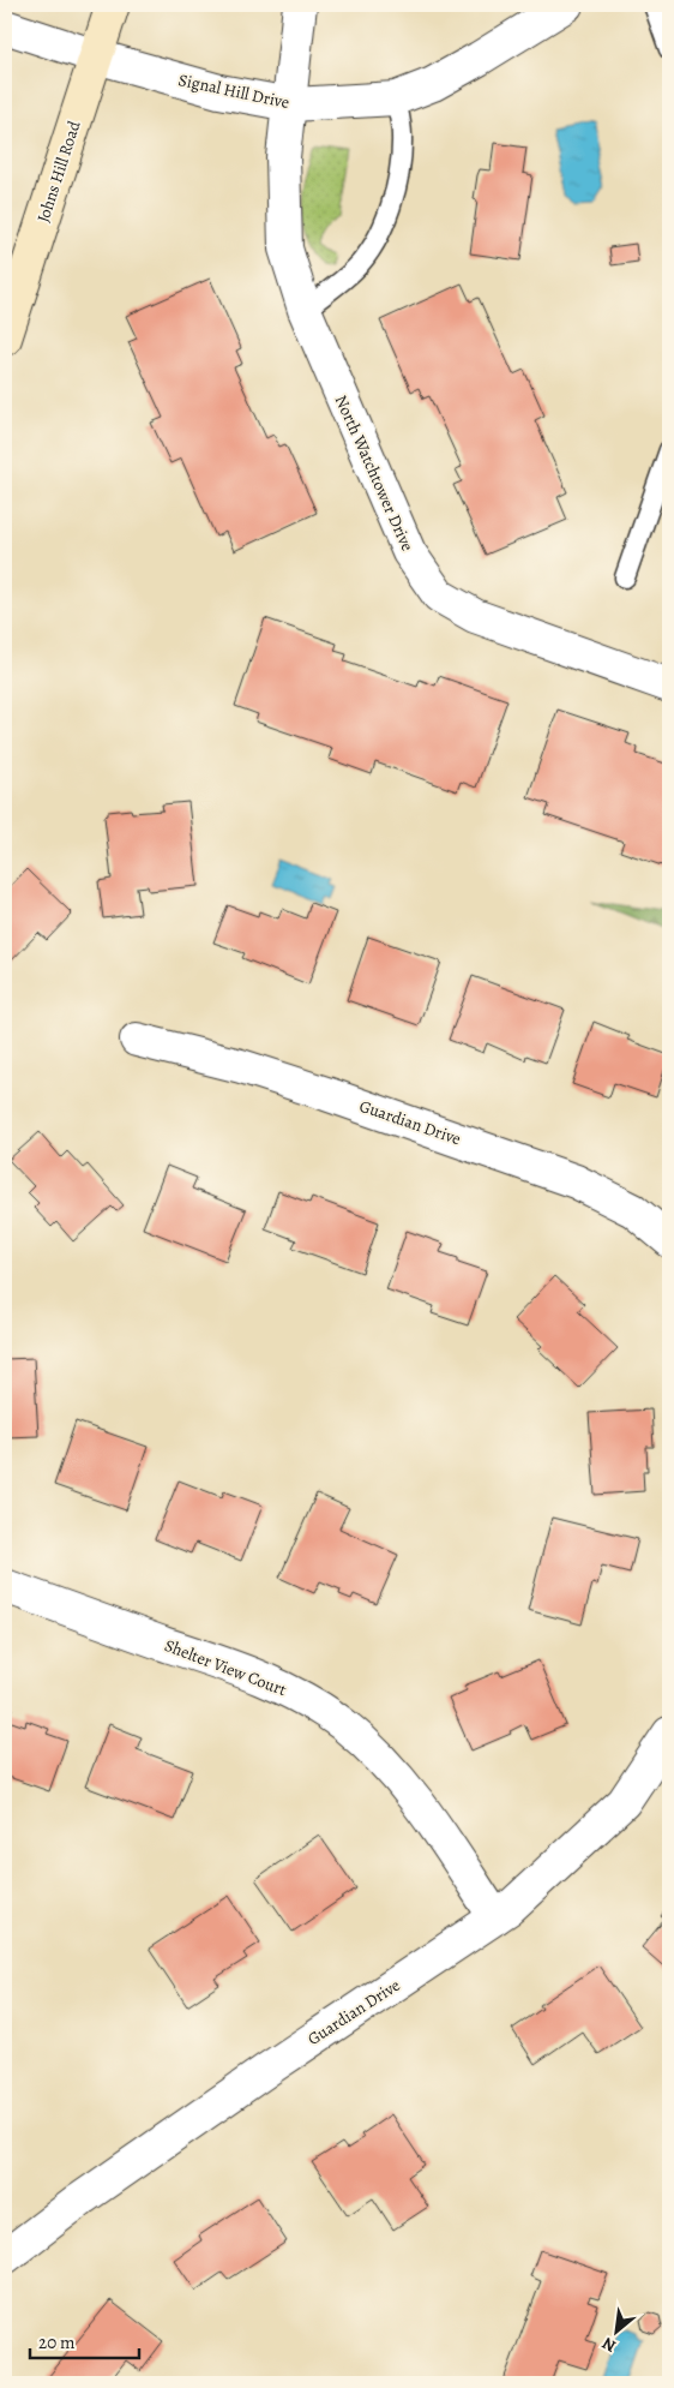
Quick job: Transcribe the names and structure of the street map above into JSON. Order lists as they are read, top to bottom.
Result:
{
  "streets": {
    "main road": ["Johns Hill Road"],
    "street": [
      "Signal Hill Drive",
      "North Watchtower Drive",
      "Guardian Drive",
      "Shelter View Court"
    ]
  },
  "crossings": [
    ["Signal Hill Drive", "Johns Hill Road"],
    ["Signal Hill Drive", "North Watchtower Drive"],
    ["Guardian Drive", "Shelter View Court"]
  ],
  "scale_bar": "20 m",
  "north": "bottom left"
}
